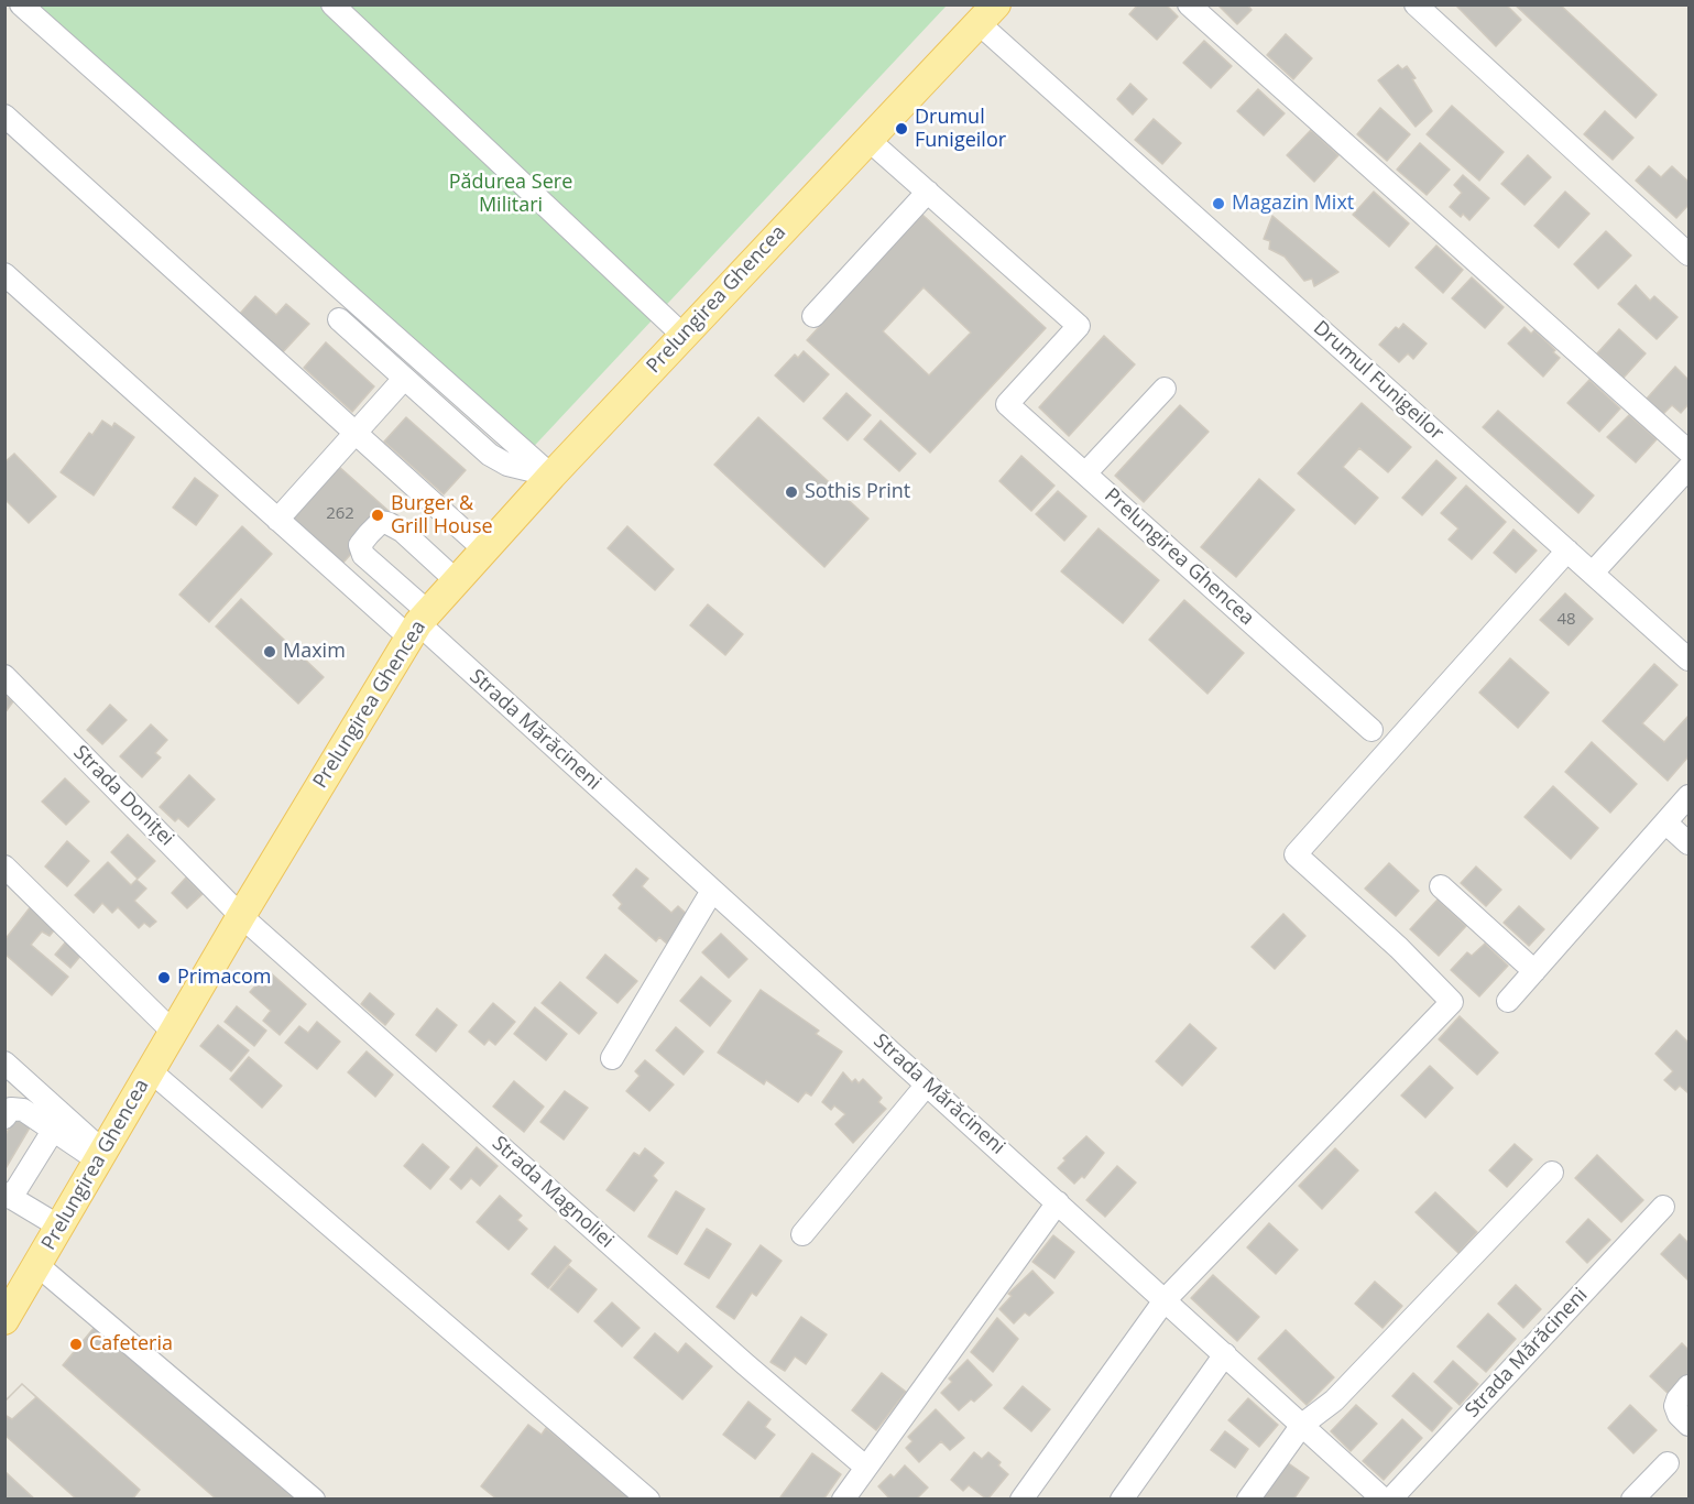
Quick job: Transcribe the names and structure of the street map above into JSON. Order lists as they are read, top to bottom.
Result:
{
  "streets": {
    "main road": ["Prelungirea Ghencea"],
    "street": [
      "Drumul Funigeilor",
      "Strada Mărăcineni",
      "Strada Doniței",
      "Strada Magnoliei"
    ]
  },
  "crossings": [
    ["Prelungirea Ghencea", "Drumul Funigeilor"],
    ["Prelungirea Ghencea", "Strada Mărăcineni"],
    ["Prelungirea Ghencea", "Strada Doniței"],
    ["Prelungirea Ghencea", "Strada Magnoliei"],
    ["Strada Doniței", "Strada Magnoliei"]
  ],
  "parks": ["Pădurea Sere Militari"],
  "places": [
    "Drumul Funigeilor",
    "Magazin Mixt",
    "Sothis Print",
    "Burger & Grill House",
    "Maxim",
    "Primacom",
    "Cafeteria"
  ],
  "house_numbers": ["262", "48"]
}
